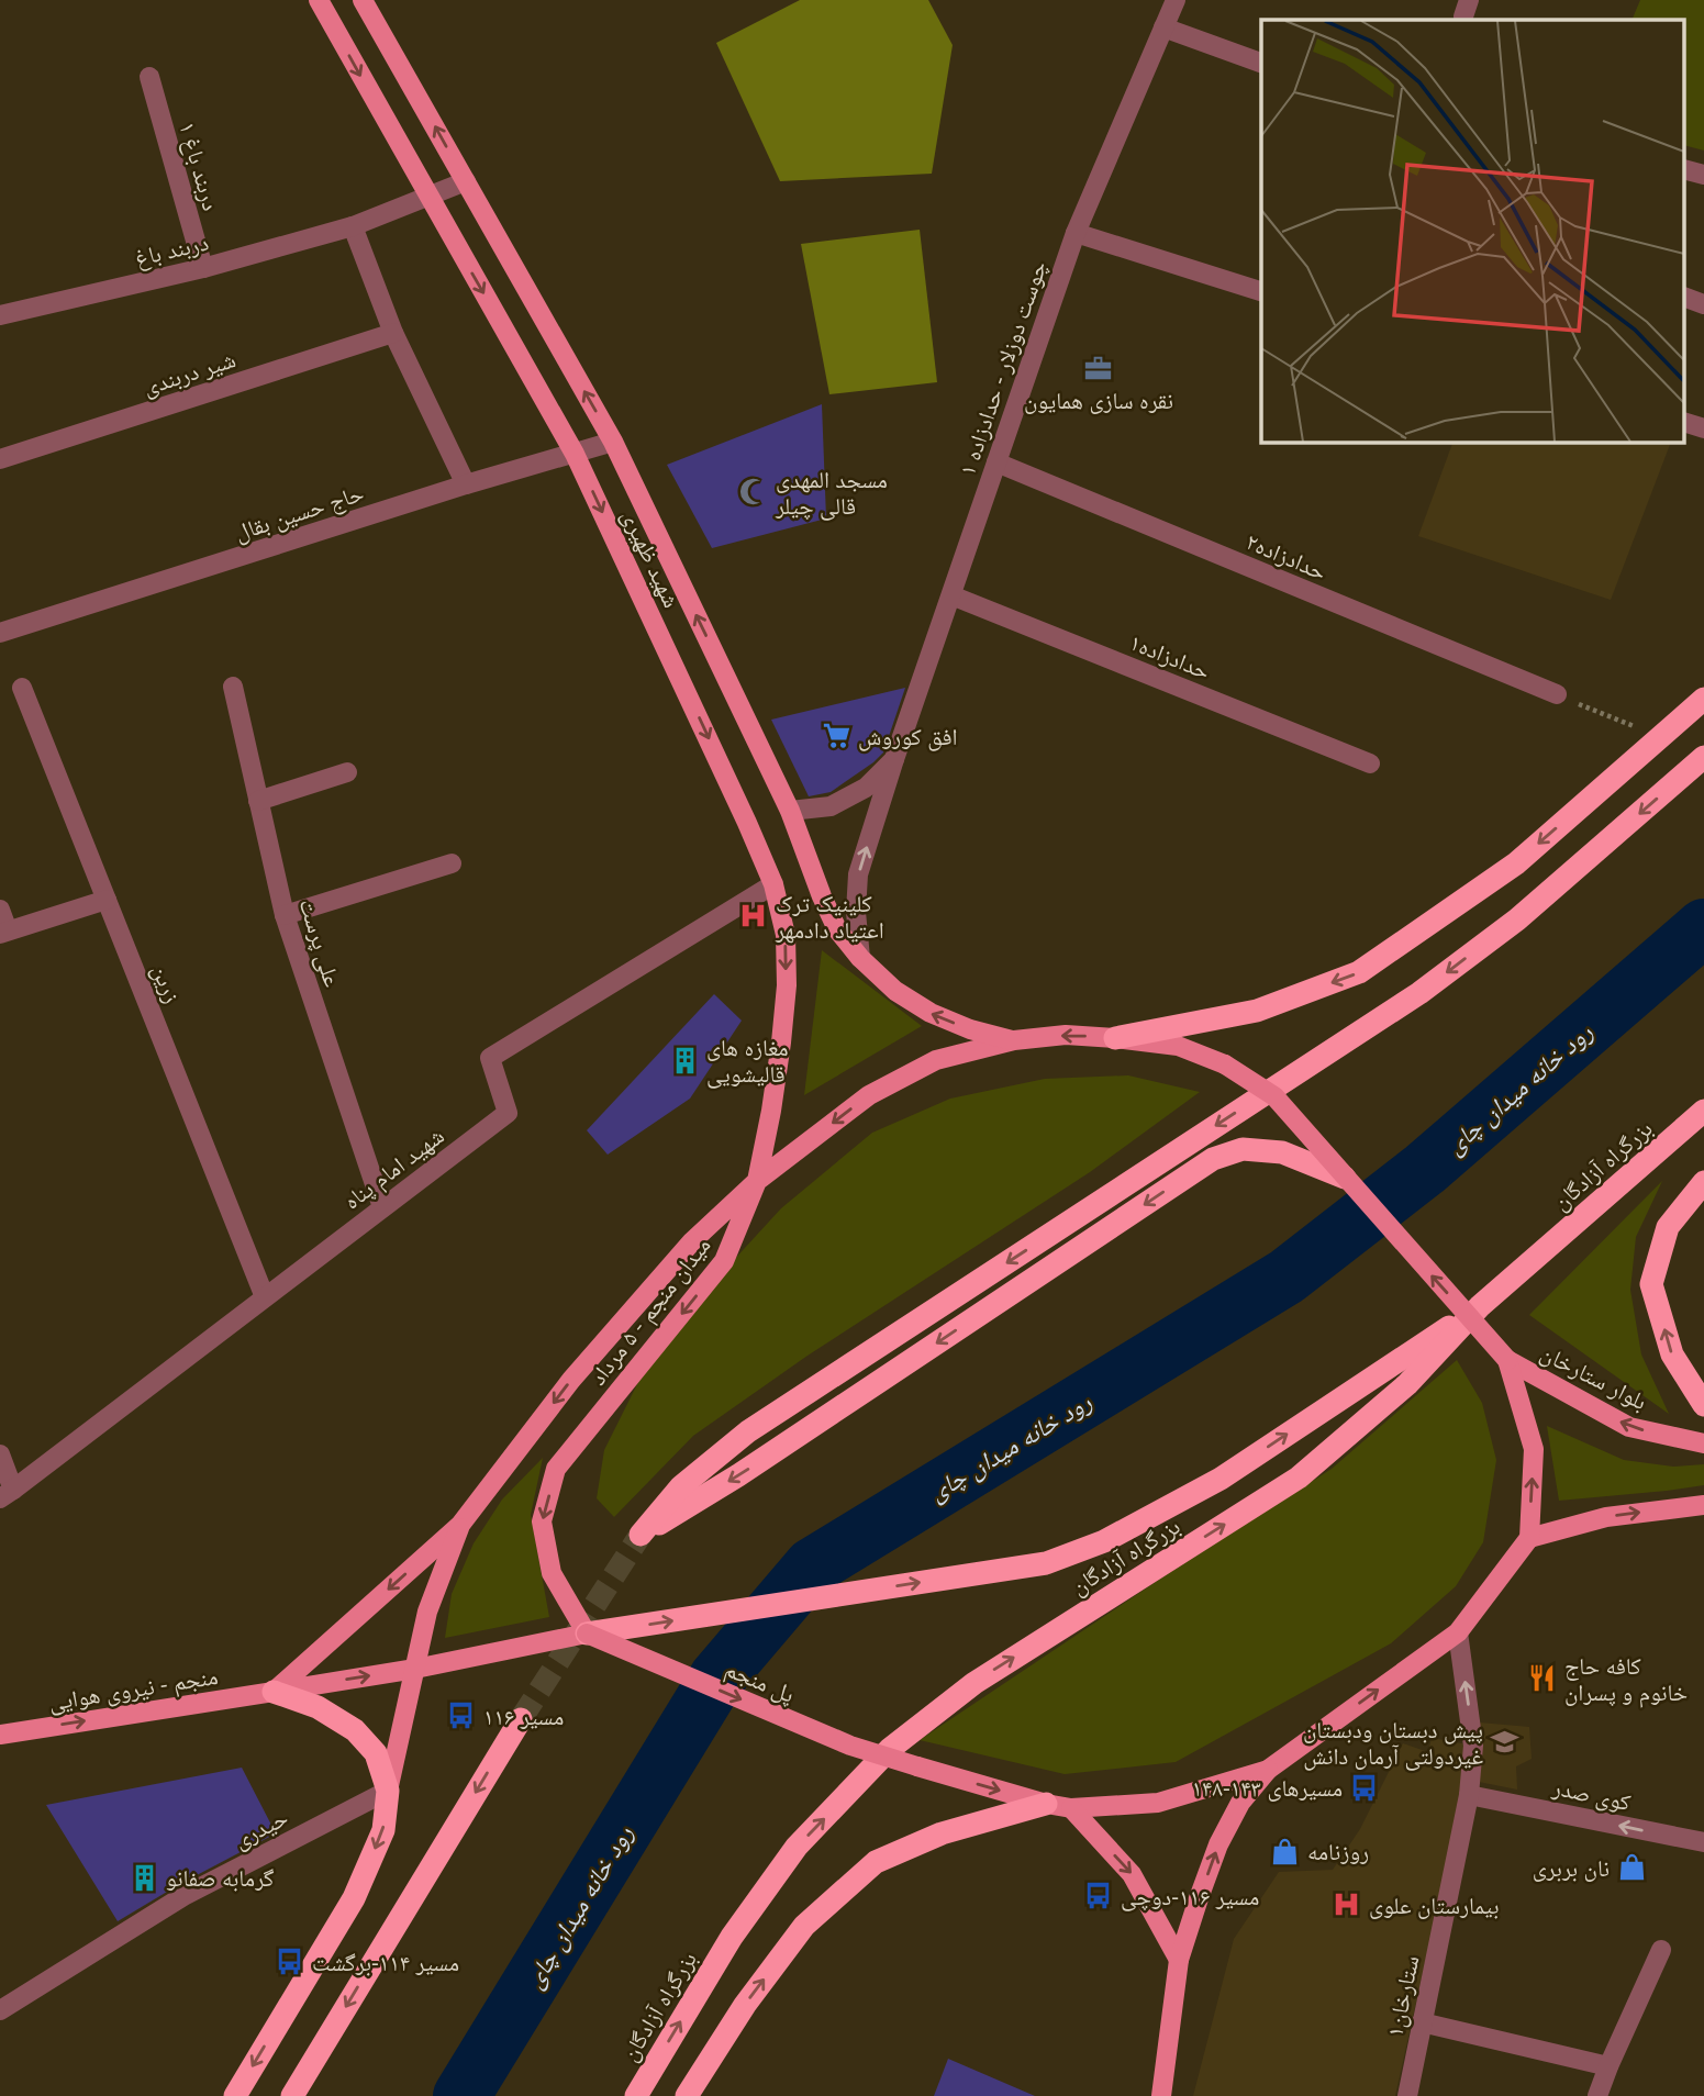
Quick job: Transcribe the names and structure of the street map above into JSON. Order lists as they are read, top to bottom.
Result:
{
  "streets": {
    "highway": ["بزرگراه آزادگان"],
    "main road": [
      "شهید ظهیری",
      "میدان منجم - ۵ مرداد",
      "بلوار ستارخان",
      "پل منجم",
      "منجم - نیروی هوایی"
    ],
    "street": [
      "دربند باغ ۱",
      "دربند باغ",
      "چوست دوزلار - حدادزاده ۱",
      "شیر دربندی",
      "حاج حسین بقال",
      "حدادزاده۲",
      "حدادزاده۱",
      "علی پرست",
      "زرین",
      "شهید امام پناه",
      "کوی صدر",
      "حیدری",
      "ستارخان۱"
    ]
  },
  "crossings": [
    ["دربند باغ ۱", "دربند باغ"],
    ["دربند باغ", "شهید ظهیری"],
    ["چوست دوزلار - حدادزاده ۱", "حدادزاده۲"],
    ["چوست دوزلار - حدادزاده ۱", "شهید ظهیری"],
    ["چوست دوزلار - حدادزاده ۱", "حدادزاده۱"],
    ["حاج حسین بقال", "شهید ظهیری"],
    ["شهید ظهیری", "شهید امام پناه"],
    ["شهید ظهیری", "میدان منجم - ۵ مرداد"],
    ["علی پرست", "شهید امام پناه"],
    ["زرین", "شهید امام پناه"],
    ["میدان منجم - ۵ مرداد", "پل منجم"],
    ["میدان منجم - ۵ مرداد", "منجم - نیروی هوایی"],
    ["پل منجم", "منجم - نیروی هوایی"],
    ["کوی صدر", "ستارخان۱"]
  ],
  "one_way": [
    "بلوار ستارخان",
    "پل منجم",
    "منجم - نیروی هوایی",
    "کوی صدر"
  ],
  "water": ["رود خانه میدان چای"],
  "places": {
    "office": ["نقره سازی همایون"],
    "mosque": ["مسجد المهدی قالی چیلر"],
    "supermarket": ["افق کوروش"],
    "hospital": ["کلینیک ترک اعتیاد دادمهر", "بیمارستان علوی"],
    "building": ["مغازه های قالیشویی", "گرمابه صفانو"],
    "restaurant": ["کافه حاج‌ خانوم‌ و پسران"],
    "bus stop": [
      "مسیر ۱۱۶",
      "مسیرهای ۱۴۳-۱۴۸",
      "مسیر ۱۱۶-دوچی",
      "مسیر ۱۱۴-برگشت"
    ],
    "school or university": ["پیش دبستان ودبستان غیردولتی آرمان دانش"],
    "shop": ["روزنامه", "نان بربری"]
  }
}
